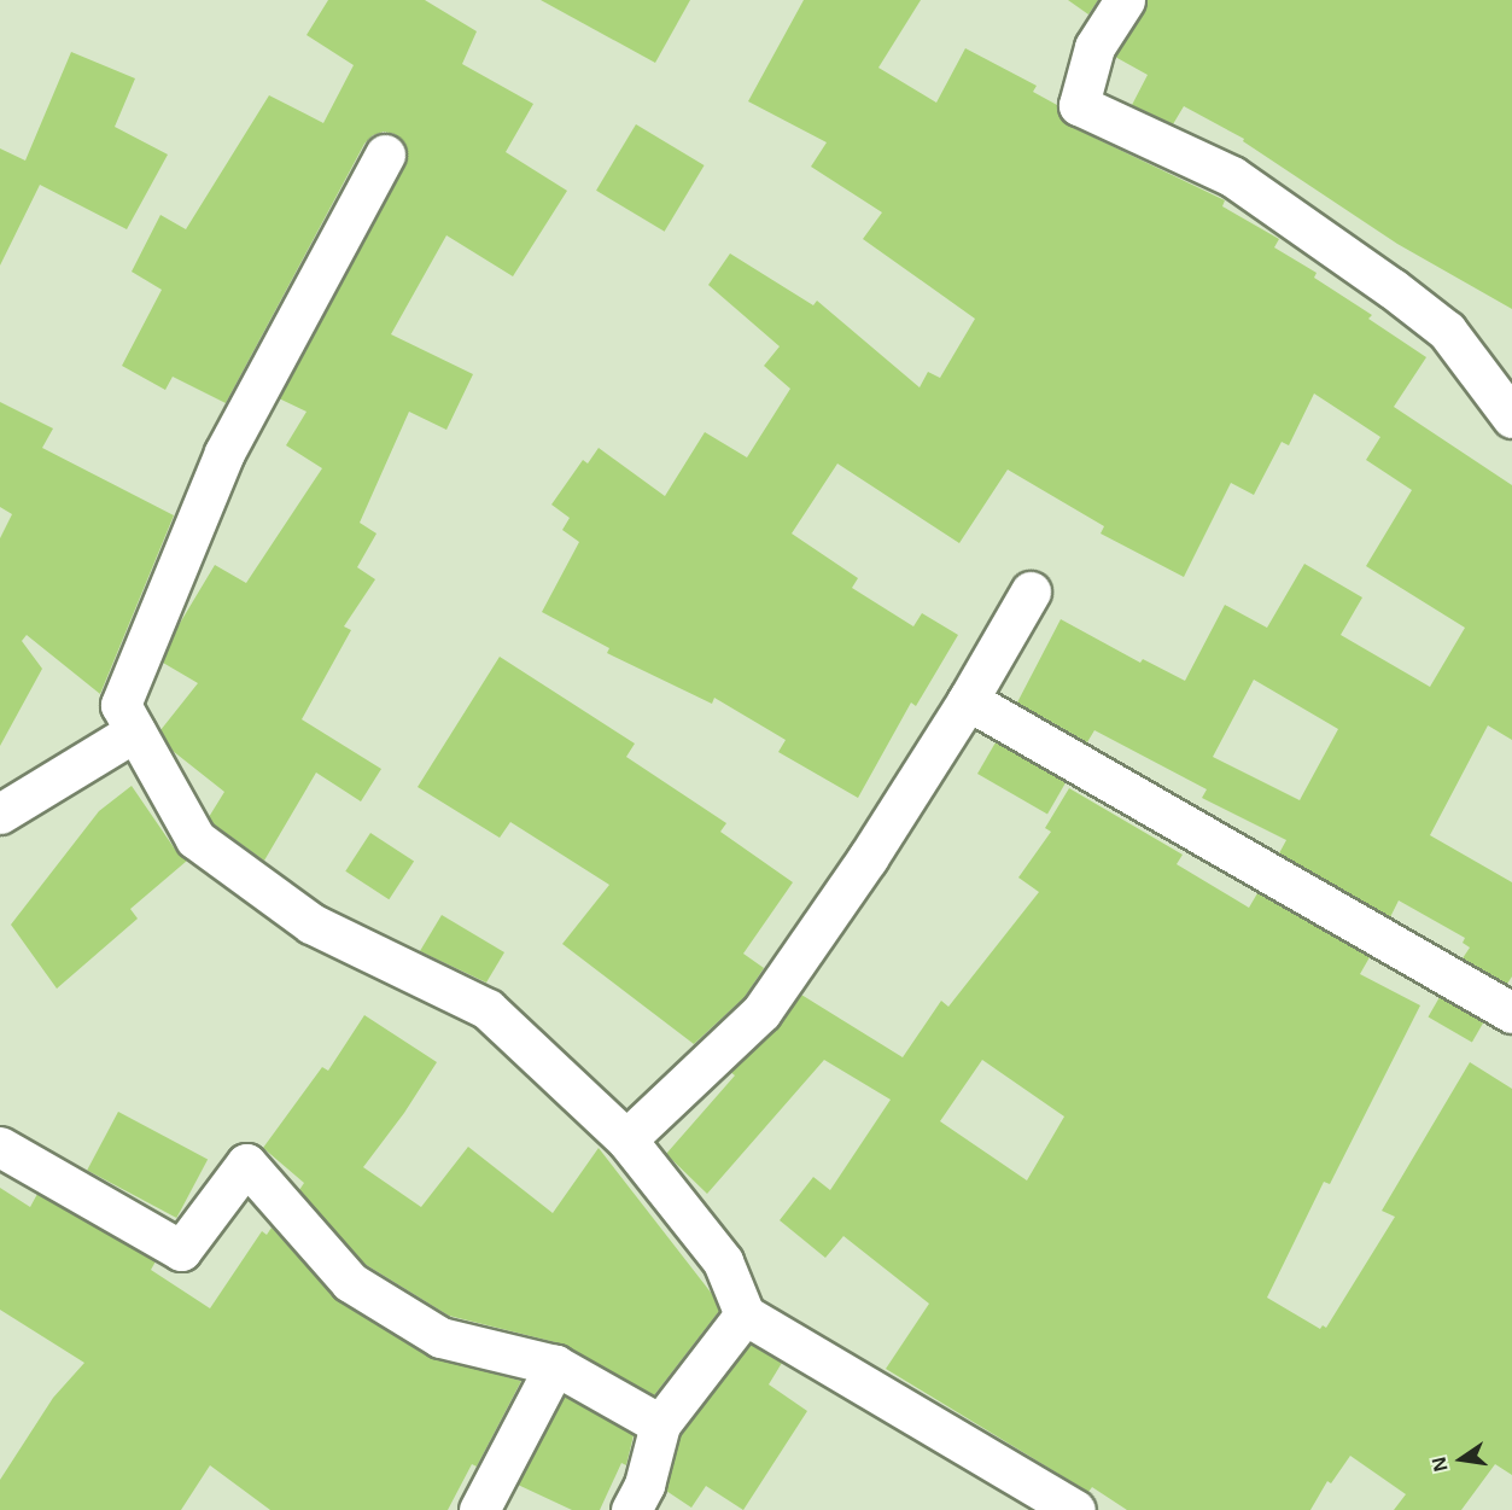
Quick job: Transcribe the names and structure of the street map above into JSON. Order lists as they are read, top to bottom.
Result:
{
  "north": "left"
}
